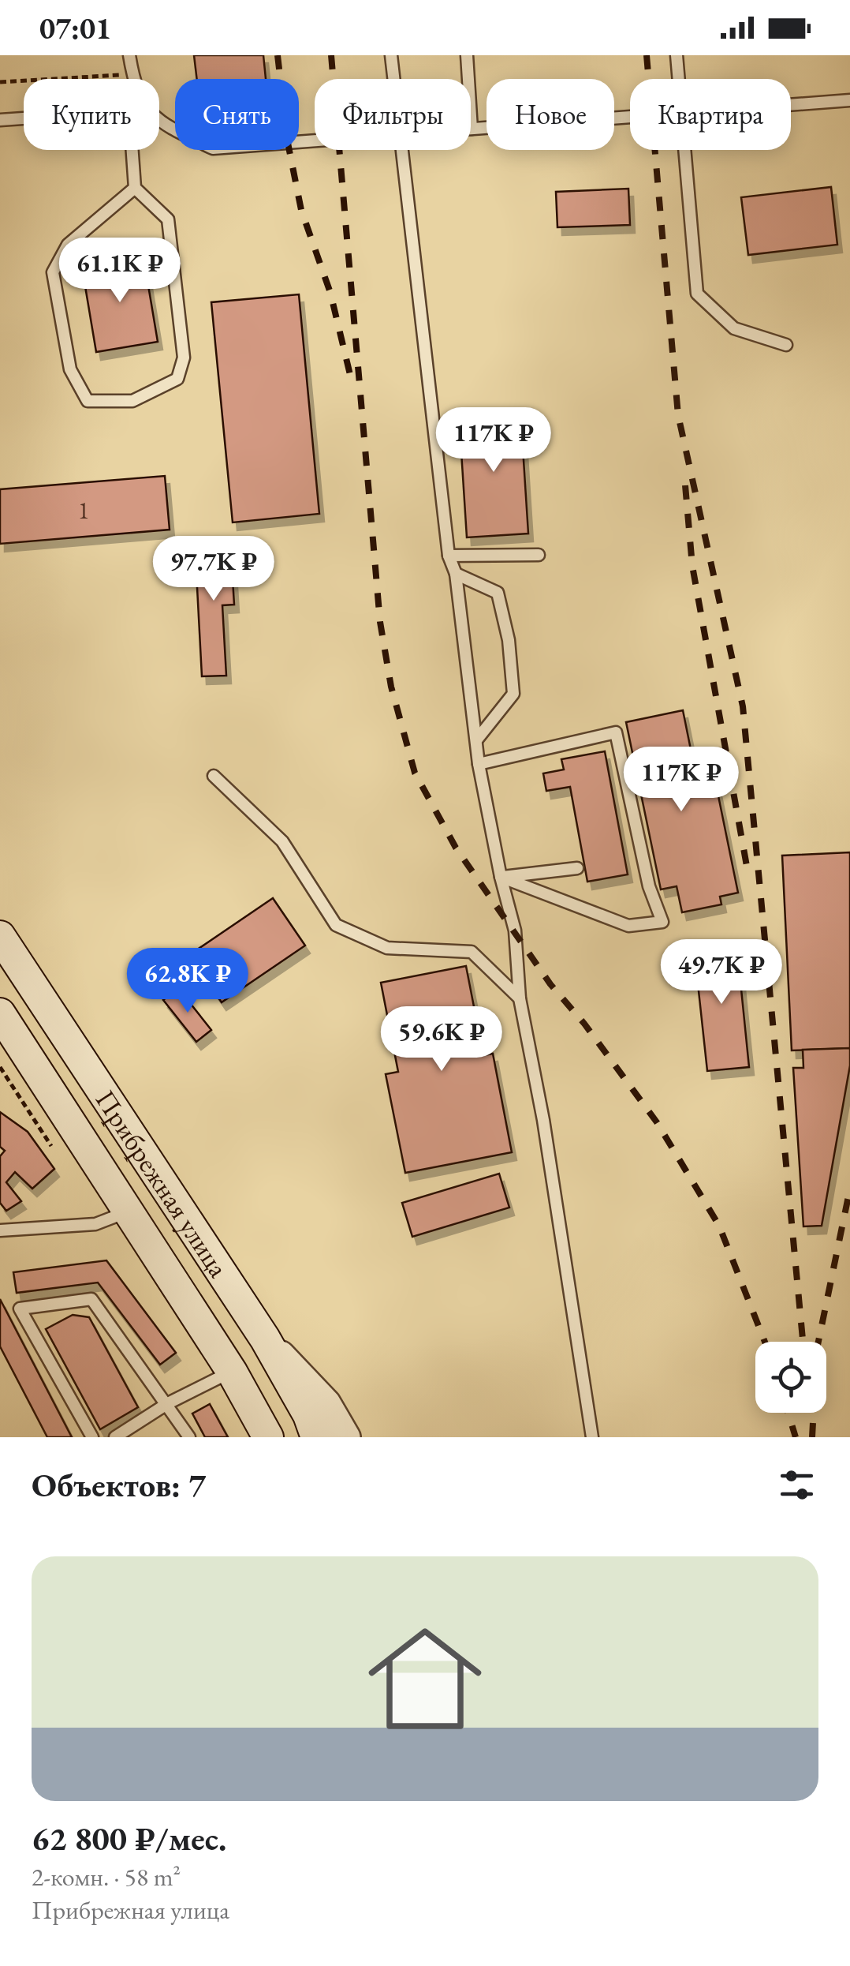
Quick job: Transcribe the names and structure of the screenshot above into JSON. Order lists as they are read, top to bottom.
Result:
{
  "streets": {
    "main road": ["Прибрежная улица"]
  },
  "house_numbers": ["1"],
  "page": {
    "status": "07:01",
    "chip": [
      "Купить",
      "Снять",
      "Фильтры",
      "Новое",
      "Квартира"
    ],
    "price": [
      "61.1K ₽",
      "117K ₽",
      "97.7K ₽",
      "117K ₽",
      "49.7K ₽",
      "62.8K ₽",
      "59.6K ₽"
    ],
    "heading": "Объектов: 7",
    "list": [
      {
        "name": "62 800 ₽/мес.",
        "note": "2-комн. · 58 m² · Прибрежная улица"
      }
    ]
  }
}
